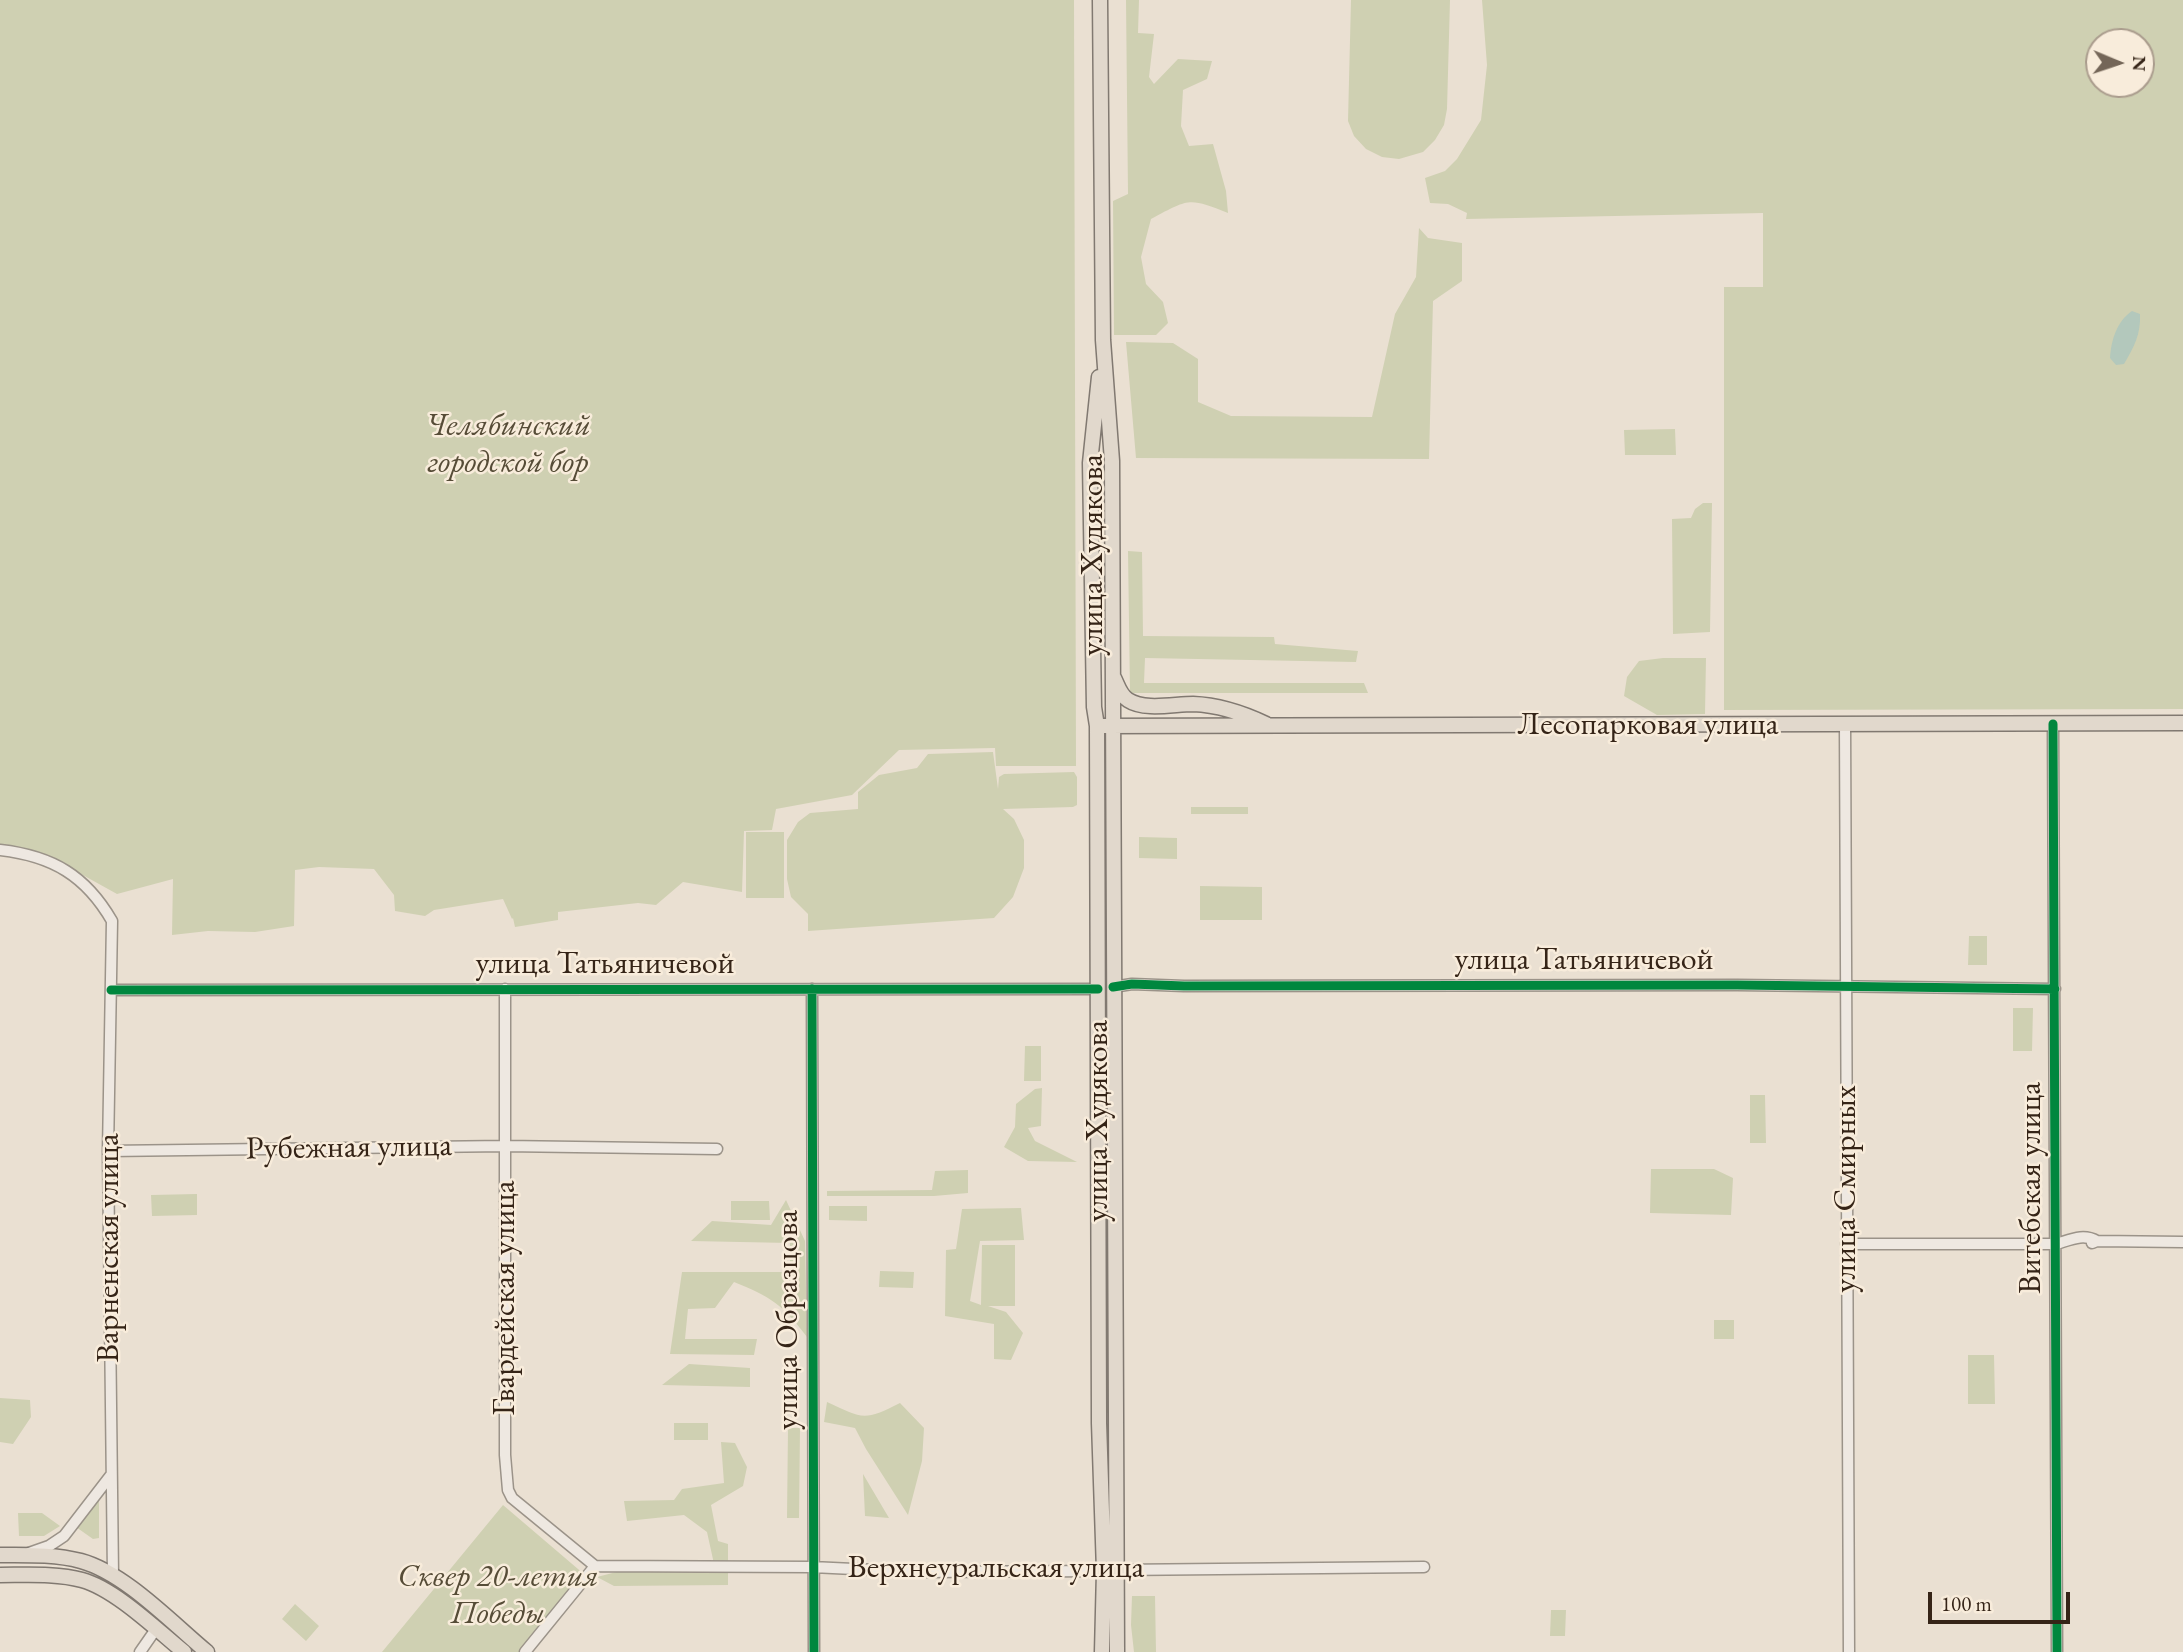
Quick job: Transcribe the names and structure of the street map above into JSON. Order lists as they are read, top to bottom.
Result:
{
  "streets": {
    "main road": ["улица Худякова", "Лесопарковая улица"],
    "street": [
      "улица Татьяничевой",
      "Рубежная улица",
      "Витебская улица",
      "улица Смирных",
      "Варненская улица",
      "Гвардейская улица",
      "улица Образцова",
      "Верхнеуральская улица"
    ]
  },
  "crossings": [
    ["улица Худякова", "Лесопарковая улица"],
    ["улица Худякова", "улица Татьяничевой"],
    ["улица Худякова", "Верхнеуральская улица"],
    ["Лесопарковая улица", "Витебская улица"],
    ["Лесопарковая улица", "улица Смирных"],
    ["улица Татьяничевой", "Витебская улица"],
    ["улица Татьяничевой", "улица Смирных"],
    ["улица Татьяничевой", "Варненская улица"],
    ["улица Татьяничевой", "Гвардейская улица"],
    ["улица Татьяничевой", "улица Образцова"],
    ["Рубежная улица", "Варненская улица"],
    ["Рубежная улица", "Гвардейская улица"],
    ["Гвардейская улица", "Верхнеуральская улица"],
    ["улица Образцова", "Верхнеуральская улица"]
  ],
  "parks": ["Челябинский городской бор", "Сквер 20-летия Победы"],
  "scale_bar": "100 m",
  "north": "right"
}
